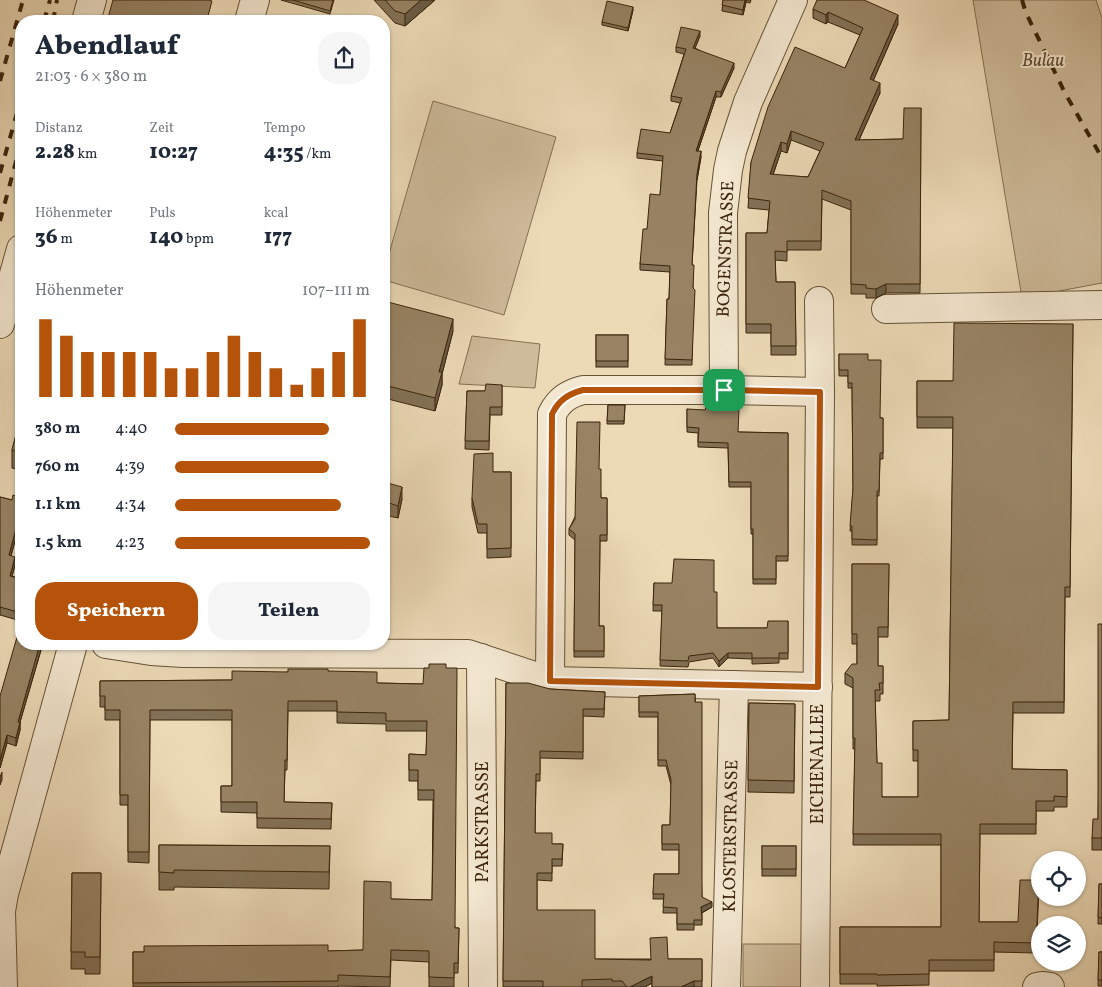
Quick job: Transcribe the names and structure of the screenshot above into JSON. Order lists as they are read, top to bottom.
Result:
{
  "streets": {
    "street": [
      "BOGENSTRASSE",
      "EICHENALLEE",
      "PARKSTRASSE",
      "KLOSTERSTRASSE"
    ]
  },
  "parks": ["Bulau"],
  "page": {
    "heading": ["Abendlauf", "21:03 · 6 × 380 m"],
    "stats": [
      ["Distanz", "2.28 km"],
      ["Zeit", "10:27"],
      ["Tempo", "4:35 /km"],
      ["Höhenmeter", "36 m"],
      ["Puls", "140 bpm"],
      ["kcal", "177"]
    ],
    "chart": ["Höhenmeter", "107–111 m"],
    "list": [
      {
        "name": "380 m",
        "note": "4:40"
      },
      {
        "name": "760 m",
        "note": "4:39"
      },
      {
        "name": "1.1 km",
        "note": "4:34"
      },
      {
        "name": "1.5 km",
        "note": "4:23"
      }
    ],
    "buttons": ["Speichern", "Teilen"]
  }
}
